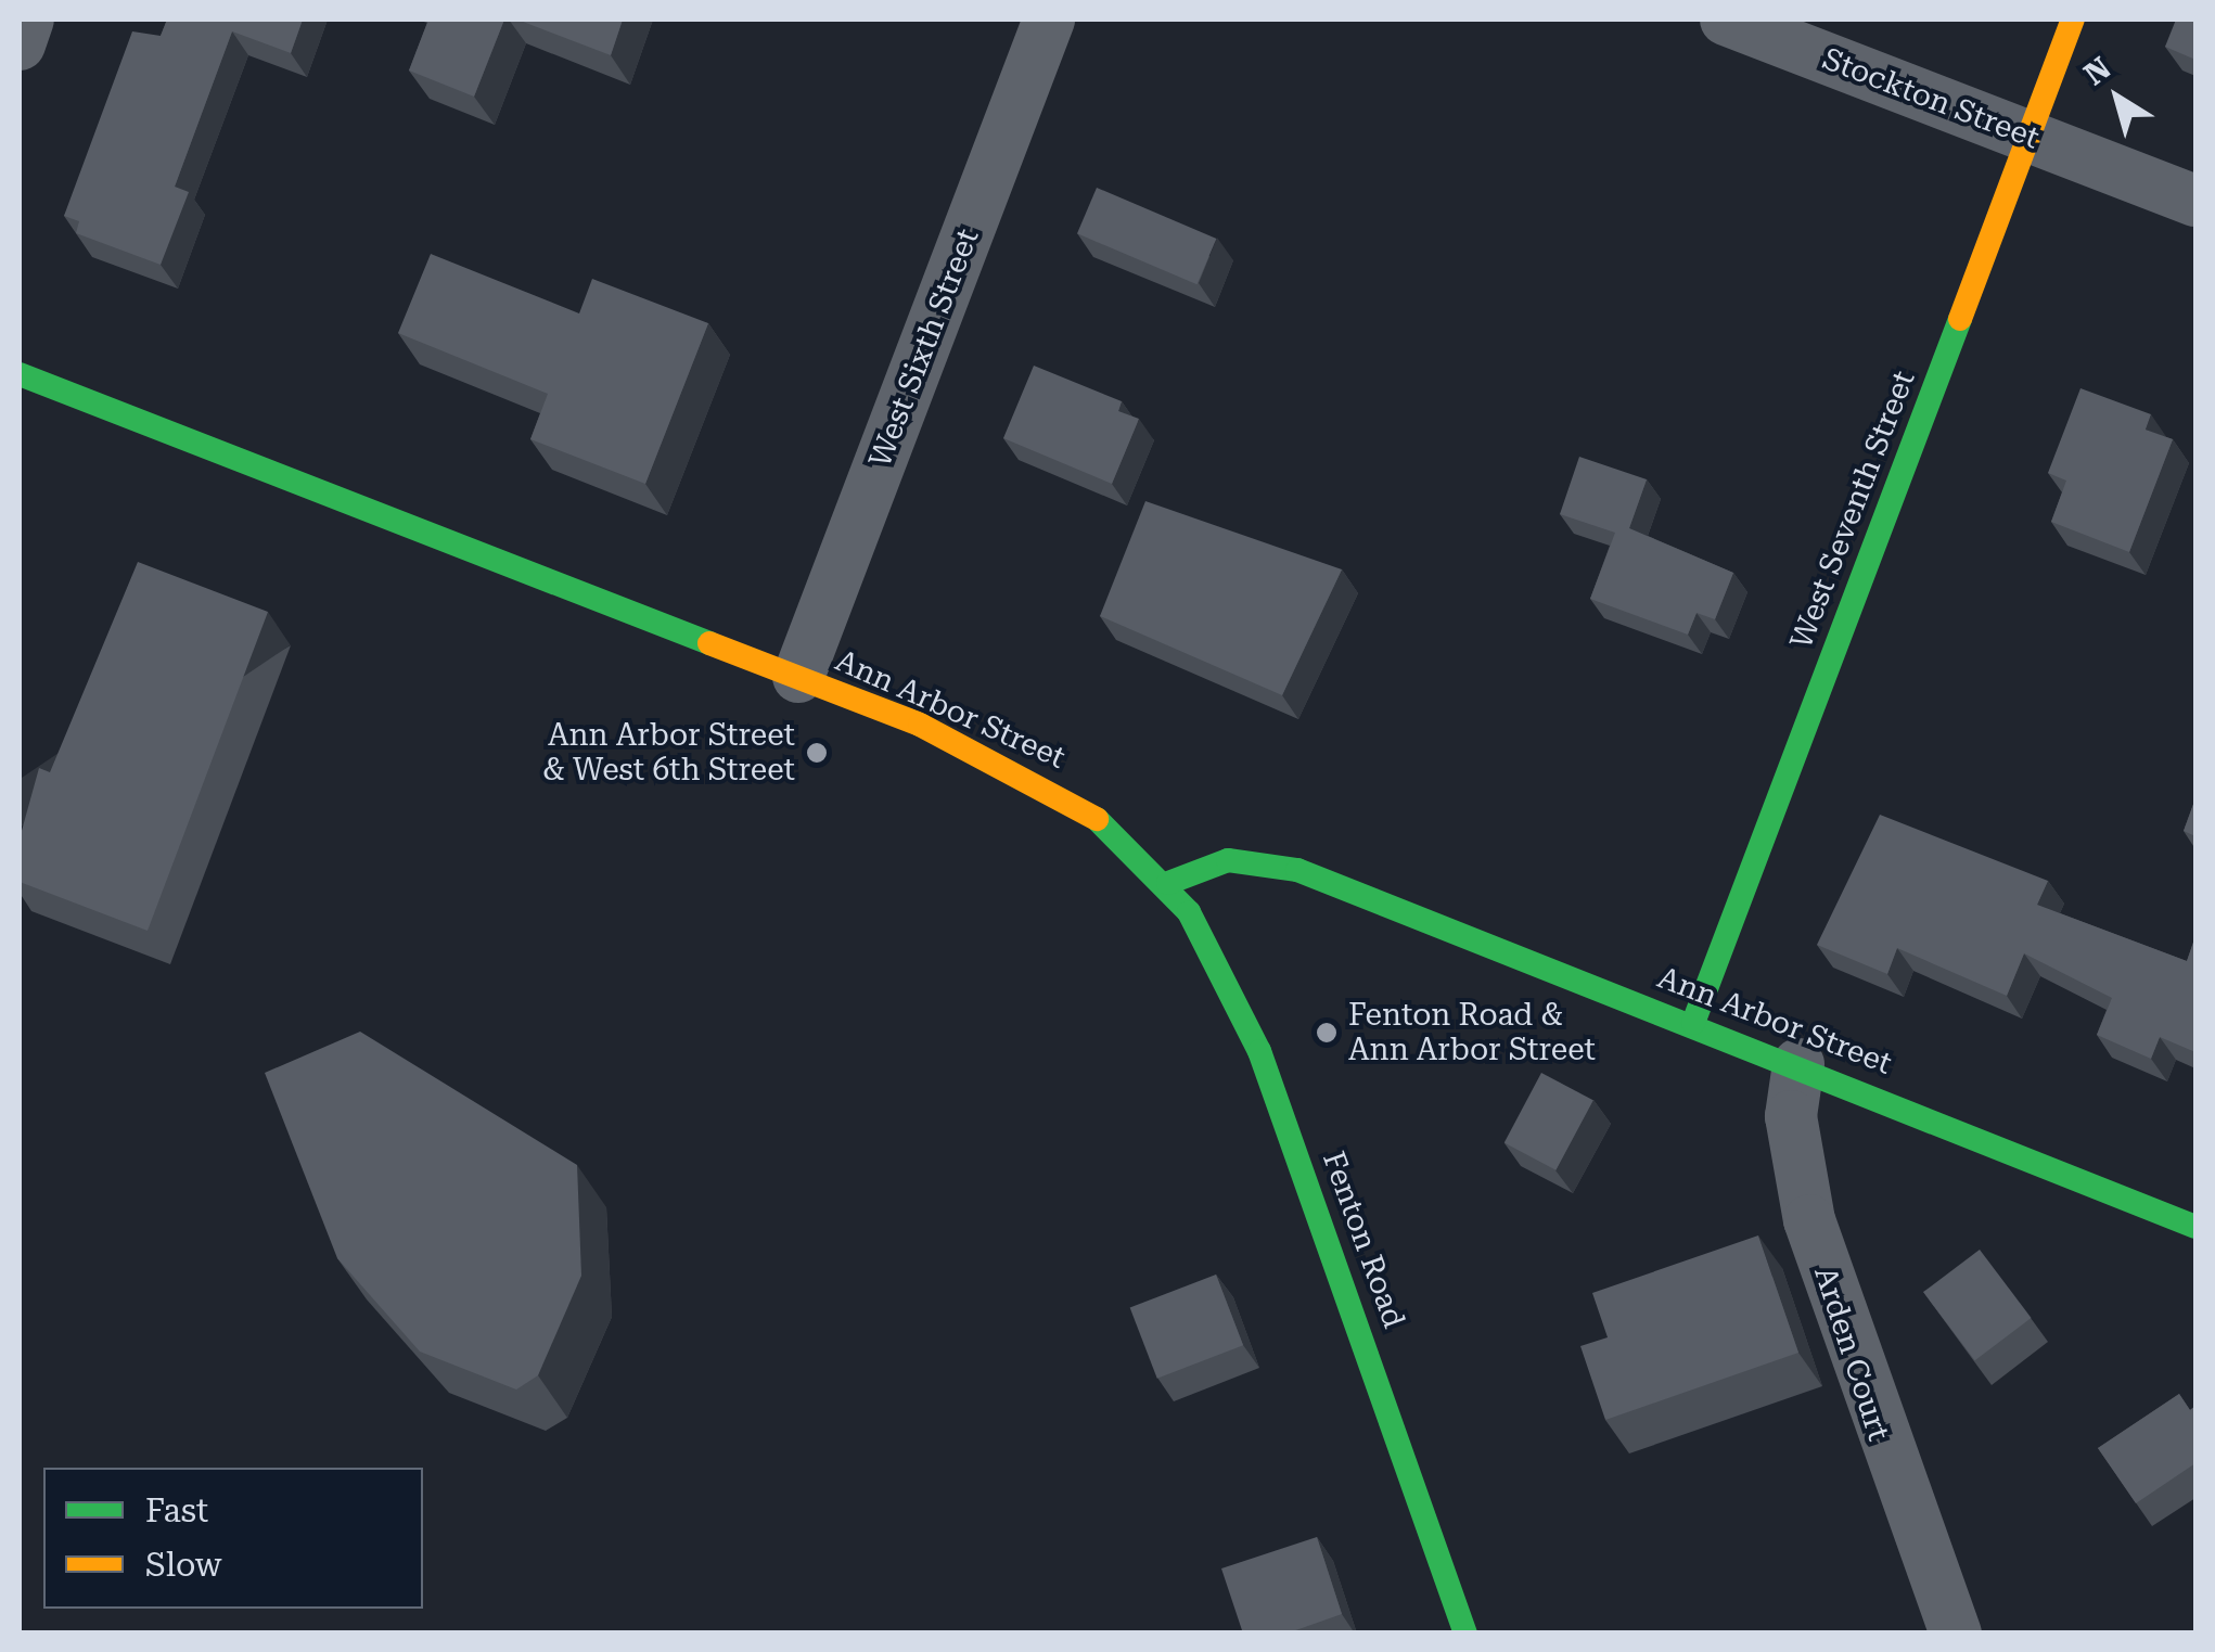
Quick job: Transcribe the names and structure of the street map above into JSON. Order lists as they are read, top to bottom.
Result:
{
  "streets": {
    "street": [
      "Stockton Street",
      "West Sixth Street",
      "West Seventh Street",
      "Ann Arbor Street",
      "Fenton Road",
      "Arden Court"
    ]
  },
  "crossings": [
    ["Stockton Street", "West Seventh Street"],
    ["West Sixth Street", "Ann Arbor Street"],
    ["West Seventh Street", "Ann Arbor Street"],
    ["Ann Arbor Street", "Fenton Road"],
    ["Ann Arbor Street", "Arden Court"]
  ],
  "places": ["Ann Arbor Street & West 6th Street", "Fenton Road & Ann Arbor Street"],
  "legend": ["Fast", "Slow"],
  "north": "top left"
}
